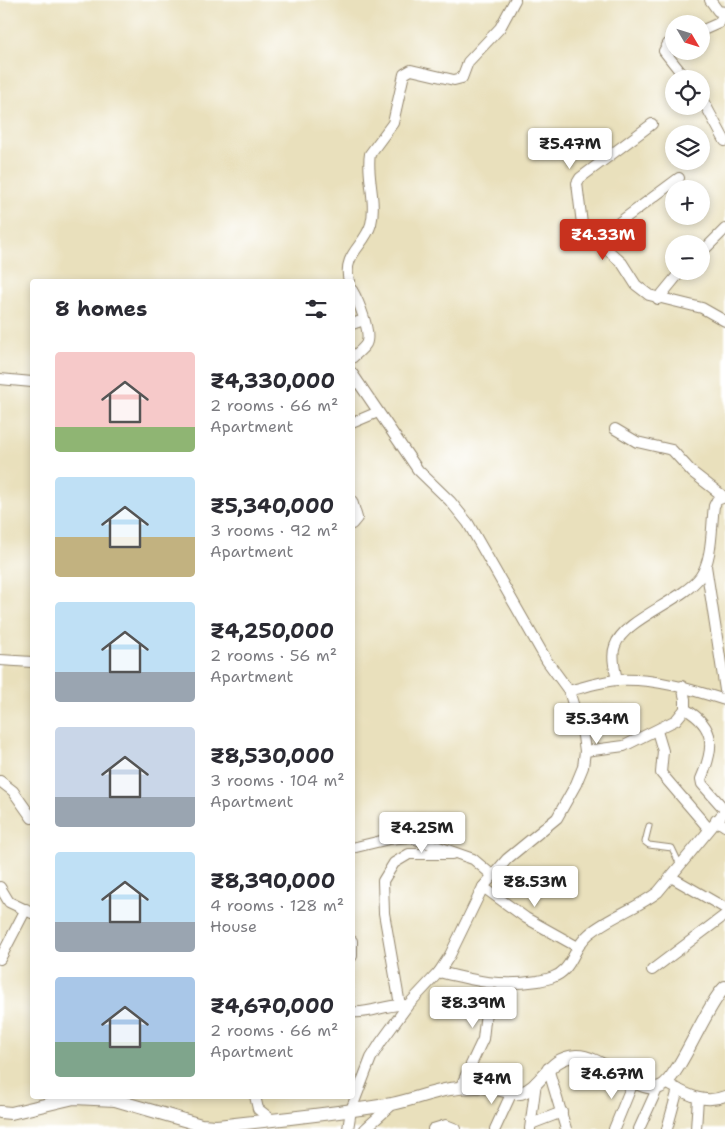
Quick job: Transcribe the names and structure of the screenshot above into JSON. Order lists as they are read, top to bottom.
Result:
{
  "north": "bottom right",
  "page": {
    "map_buttons": ["+", "−"],
    "price": [
      "₹5.47M",
      "₹4.33M",
      "₹5.34M",
      "₹4.25M",
      "₹8.53M",
      "₹8.39M",
      "₹4.67M",
      "₹4M"
    ],
    "heading": "8 homes",
    "list": [
      {
        "name": "₹4,330,000",
        "note": "2 rooms · 66 m² · Apartment"
      },
      {
        "name": "₹5,340,000",
        "note": "3 rooms · 92 m² · Apartment"
      },
      {
        "name": "₹4,250,000",
        "note": "2 rooms · 56 m² · Apartment"
      },
      {
        "name": "₹8,530,000",
        "note": "3 rooms · 104 m² · Apartment"
      },
      {
        "name": "₹8,390,000",
        "note": "4 rooms · 128 m² · House"
      },
      {
        "name": "₹4,670,000",
        "note": "2 rooms · 66 m² · Apartment"
      }
    ]
  }
}
